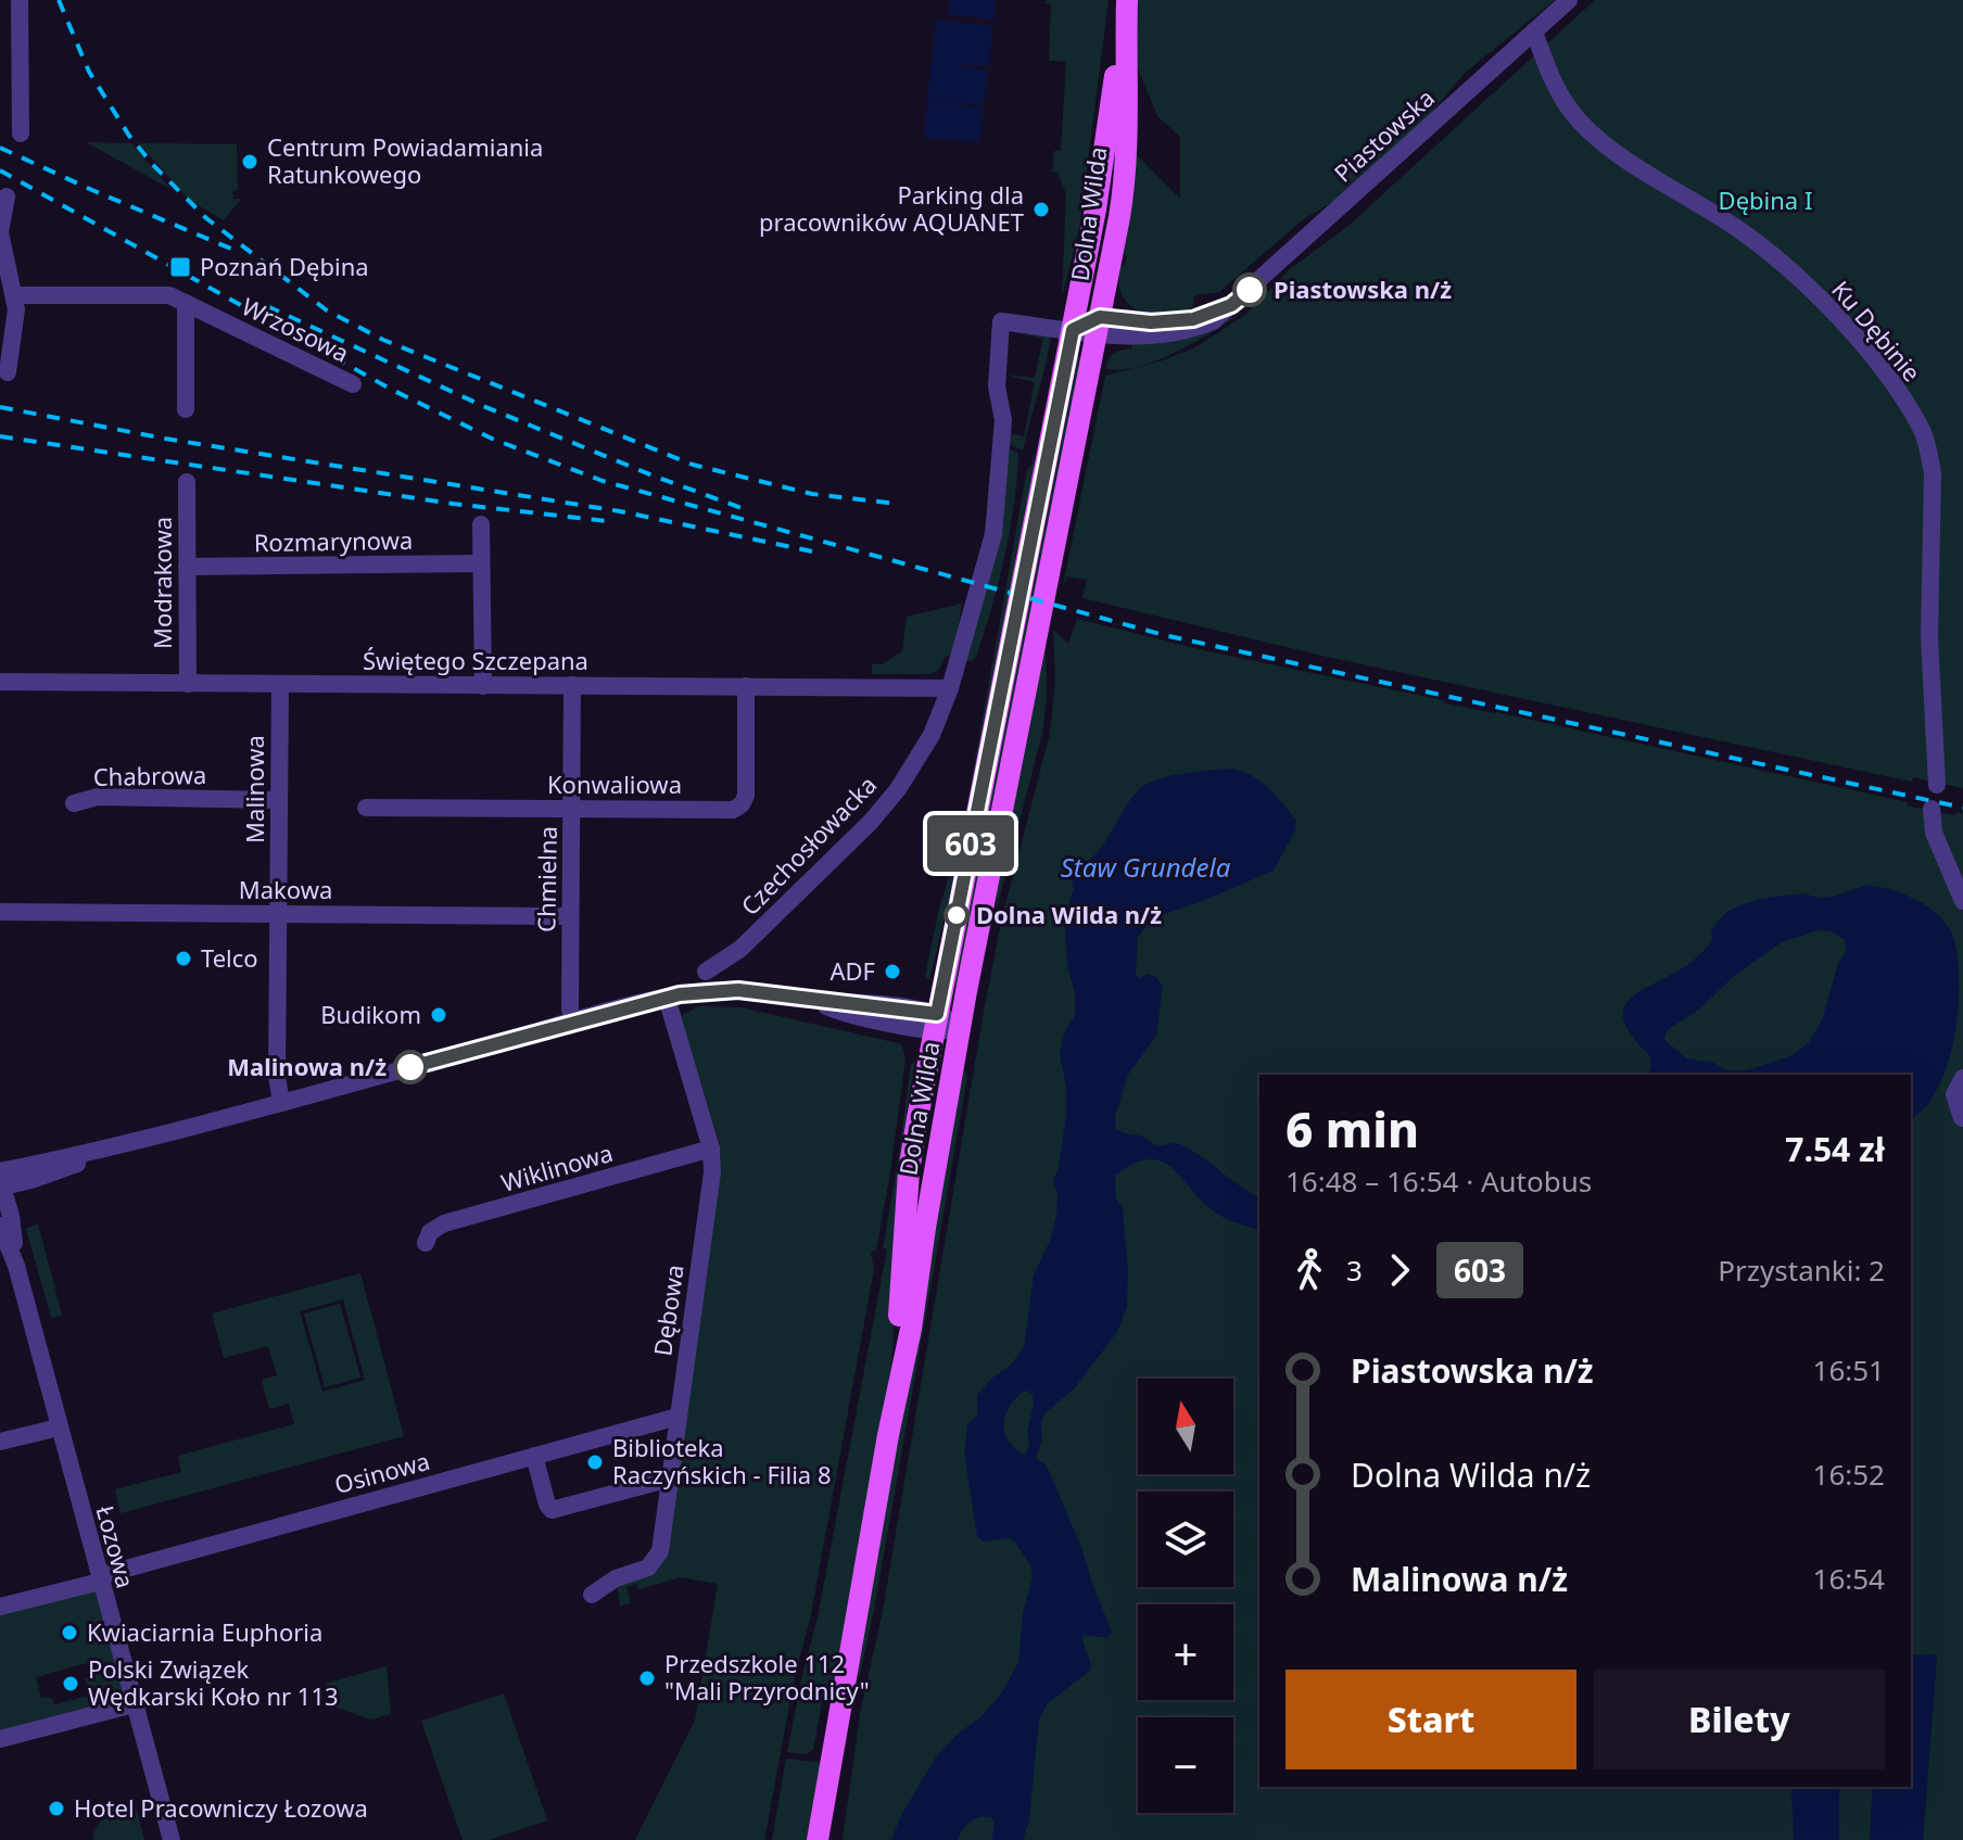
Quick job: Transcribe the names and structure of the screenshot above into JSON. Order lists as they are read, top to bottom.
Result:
{
  "streets": {
    "main road": ["Dolna Wilda"],
    "street": [
      "Piastowska",
      "Wrzosowa",
      "Ku Dębinie",
      "Rozmarynowa",
      "Modrakowa",
      "Świętego Szczepana",
      "Chabrowa",
      "Konwaliowa",
      "Malinowa",
      "Czechosłowacka",
      "Chmielna",
      "Makowa",
      "Wiklinowa",
      "Dębowa",
      "Osinowa",
      "Łozowa"
    ]
  },
  "crossings": [
    ["Piastowska", "Dolna Wilda"],
    ["Piastowska", "Ku Dębinie"],
    ["Piastowska", "Czechosłowacka"],
    ["Rozmarynowa", "Modrakowa"],
    ["Modrakowa", "Świętego Szczepana"],
    ["Świętego Szczepana", "Konwaliowa"],
    ["Świętego Szczepana", "Malinowa"],
    ["Świętego Szczepana", "Czechosłowacka"],
    ["Świętego Szczepana", "Chmielna"],
    ["Chabrowa", "Malinowa"],
    ["Konwaliowa", "Chmielna"],
    ["Malinowa", "Makowa"],
    ["Chmielna", "Makowa"],
    ["Wiklinowa", "Dębowa"],
    ["Dębowa", "Osinowa"],
    ["Osinowa", "Łozowa"]
  ],
  "water": ["Staw Grundela"],
  "parks": ["Dębina I"],
  "places": {
    "other": [
      "Centrum Powiadamiania Ratunkowego",
      "Parking dla pracowników AQUANET",
      "Piastowska n/ż",
      "Dolna Wilda n/ż",
      "Telco",
      "ADF",
      "Budikom",
      "Malinowa n/ż",
      "Biblioteka Raczyńskich - Filia 8",
      "Kwiaciarnia Euphoria",
      "Przedszkole 112 \"Mali Przyrodnicy\"",
      "Polski Związek Wędkarski Koło nr 113",
      "Hotel Pracowniczy Łozowa"
    ],
    "transit": ["Poznań Dębina"]
  },
  "lines": ["bus line 603"],
  "north": "top",
  "page": {
    "on_map": "603",
    "heading": ["6 min", "16:48 – 16:54 · Autobus", "7.54 zł"],
    "legs": ["3", "603", "Przystanki: 2"],
    "list": [
      {
        "name": "Piastowska n/ż",
        "value": "16:51"
      },
      {
        "name": "Dolna Wilda n/ż",
        "value": "16:52"
      },
      {
        "name": "Malinowa n/ż",
        "value": "16:54"
      }
    ],
    "map_buttons": ["+", "−"],
    "buttons": ["Start", "Bilety"]
  }
}
